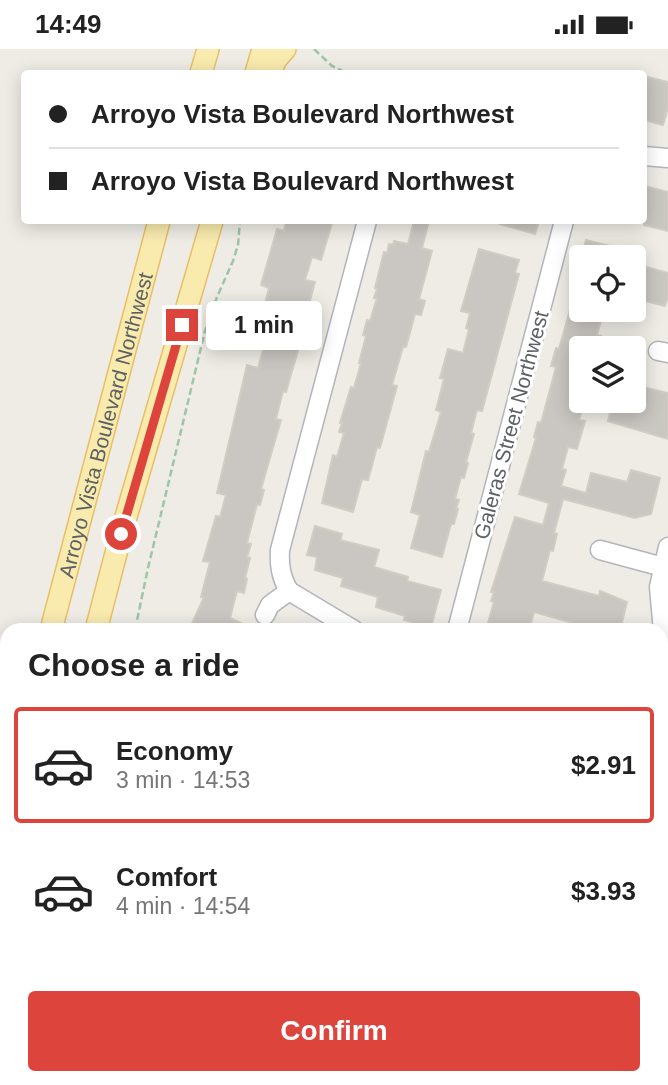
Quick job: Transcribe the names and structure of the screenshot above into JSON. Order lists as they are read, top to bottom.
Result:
{
  "streets": {
    "main road": ["Arroyo Vista Boulevard Northwest"],
    "street": ["Galeras Street Northwest"]
  },
  "page": {
    "status": "14:49",
    "banner": ["Arroyo Vista Boulevard Northwest", "Arroyo Vista Boulevard Northwest"],
    "bubble": "1 min",
    "heading": "Choose a ride",
    "list": [
      {
        "name": "Economy",
        "note": "3 min · 14:53",
        "value": "$2.91"
      },
      {
        "name": "Comfort",
        "note": "4 min · 14:54",
        "value": "$3.93"
      }
    ],
    "buttons": "Confirm"
  }
}
